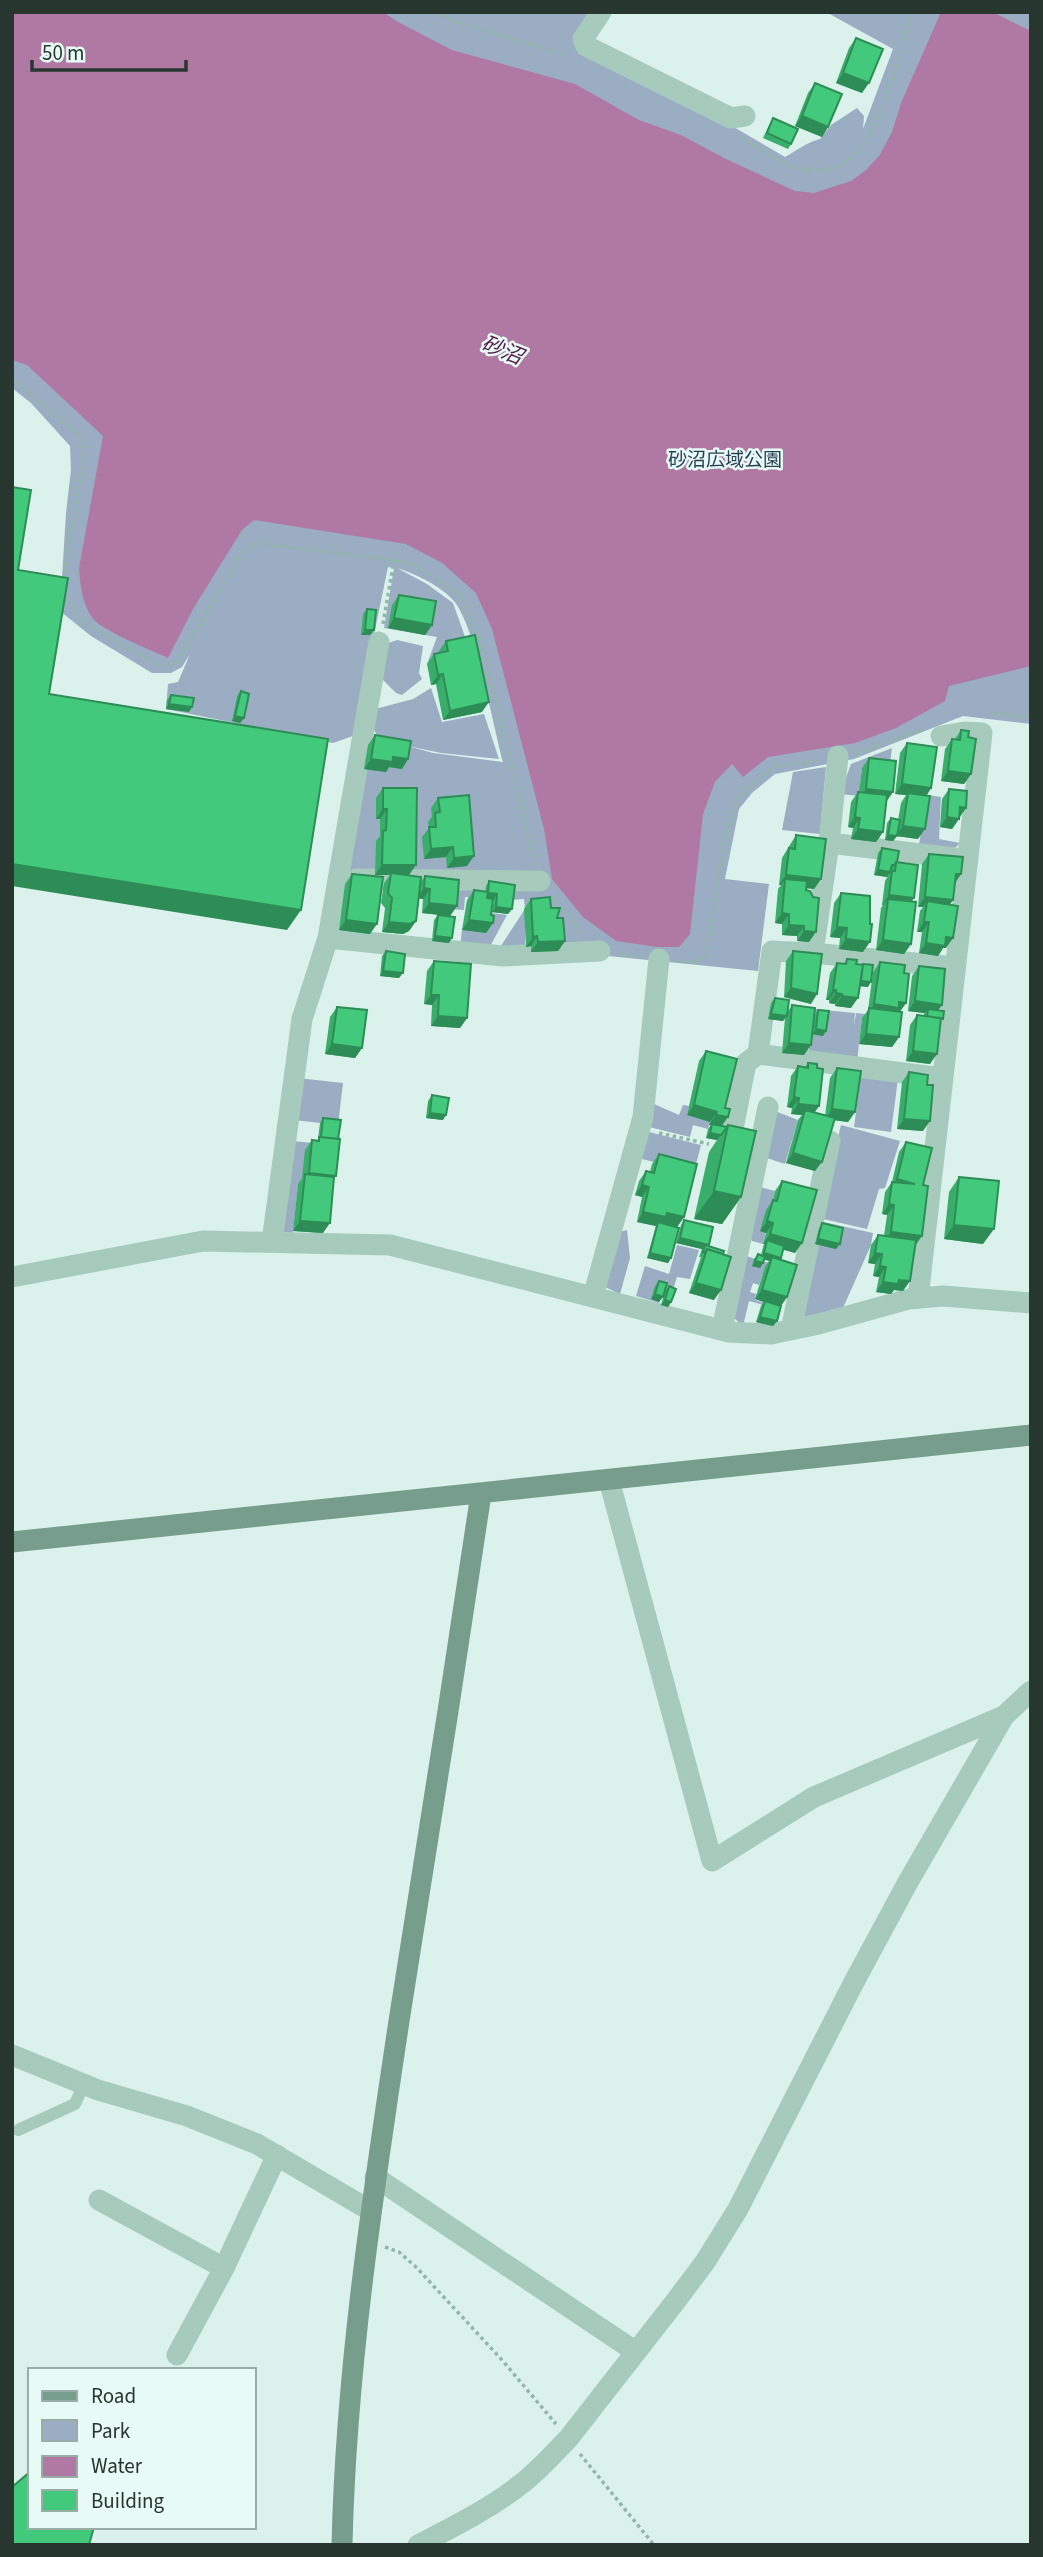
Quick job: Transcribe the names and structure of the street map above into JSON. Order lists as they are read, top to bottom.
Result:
{
  "water": ["砂沼"],
  "parks": ["砂沼広域公園"],
  "legend": [
    "Road",
    "Park",
    "Water",
    "Building"
  ],
  "scale_bar": "50 m"
}
